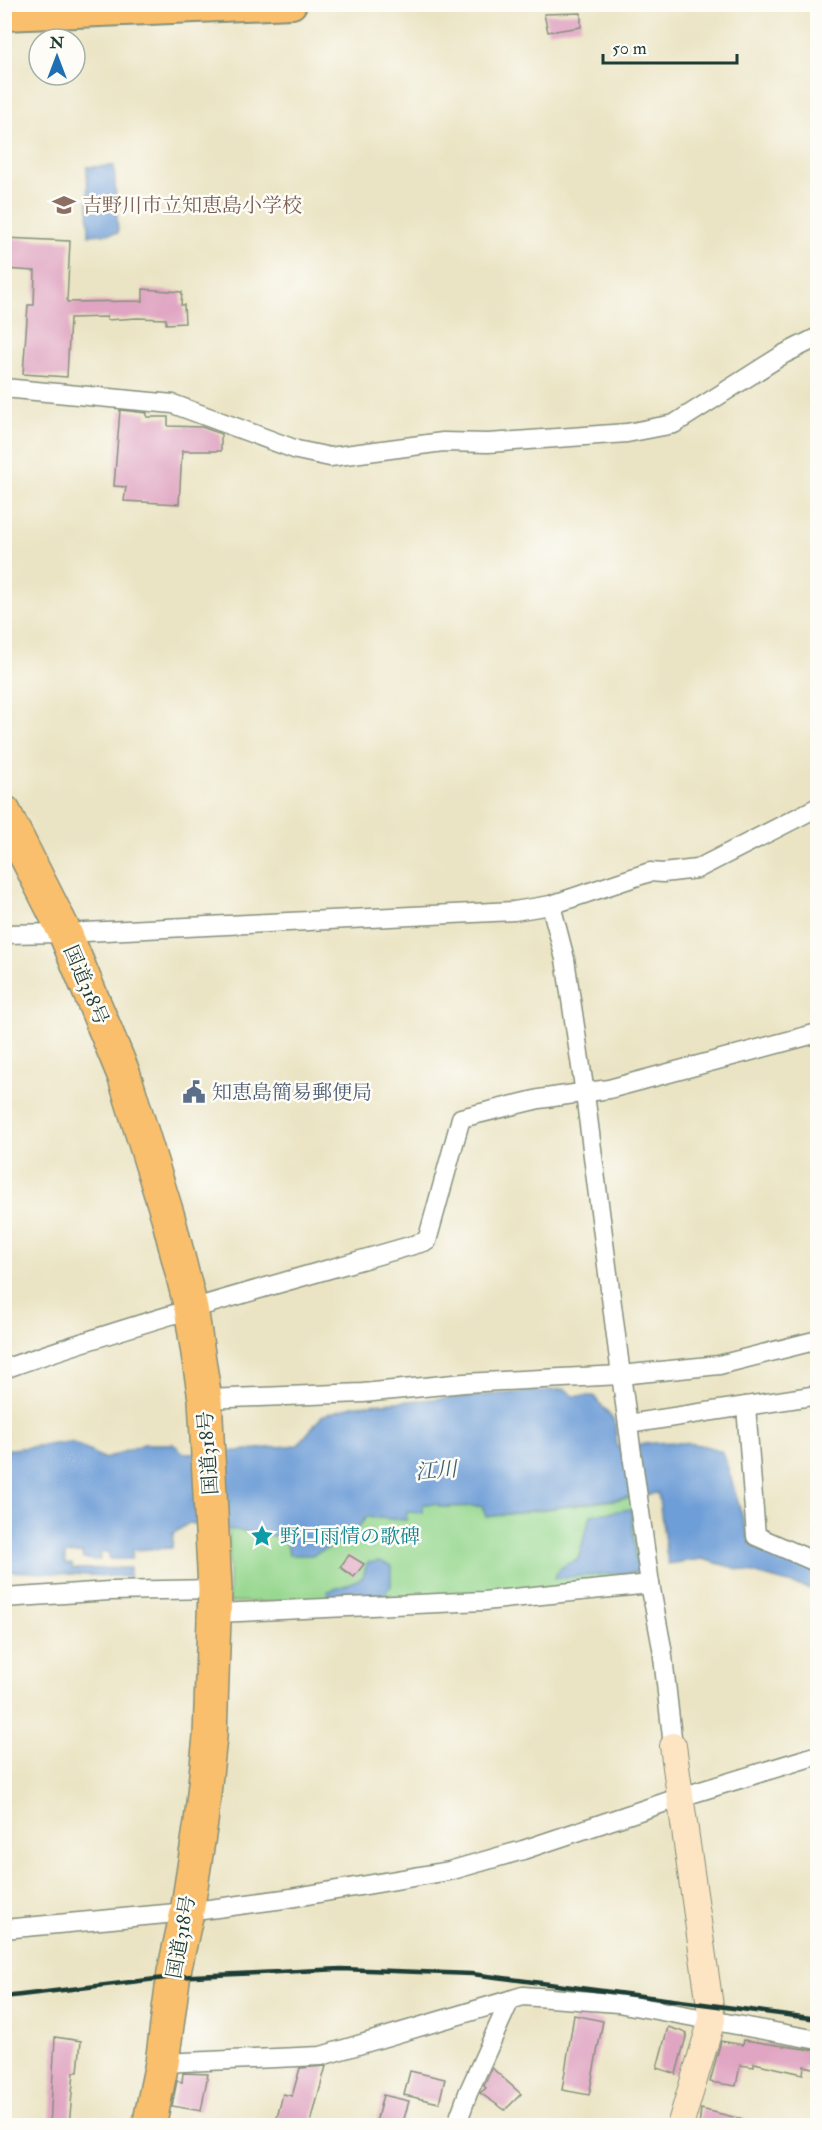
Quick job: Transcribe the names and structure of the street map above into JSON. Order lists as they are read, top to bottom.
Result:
{
  "streets": {
    "highway": ["国道318号"]
  },
  "water": ["江川"],
  "places": {
    "school or university": ["吉野川市立知恵島小学校"],
    "public building": ["知恵島簡易郵便局"],
    "place": ["野口雨情の歌碑"]
  },
  "scale_bar": "50 m",
  "north": "top"
}
